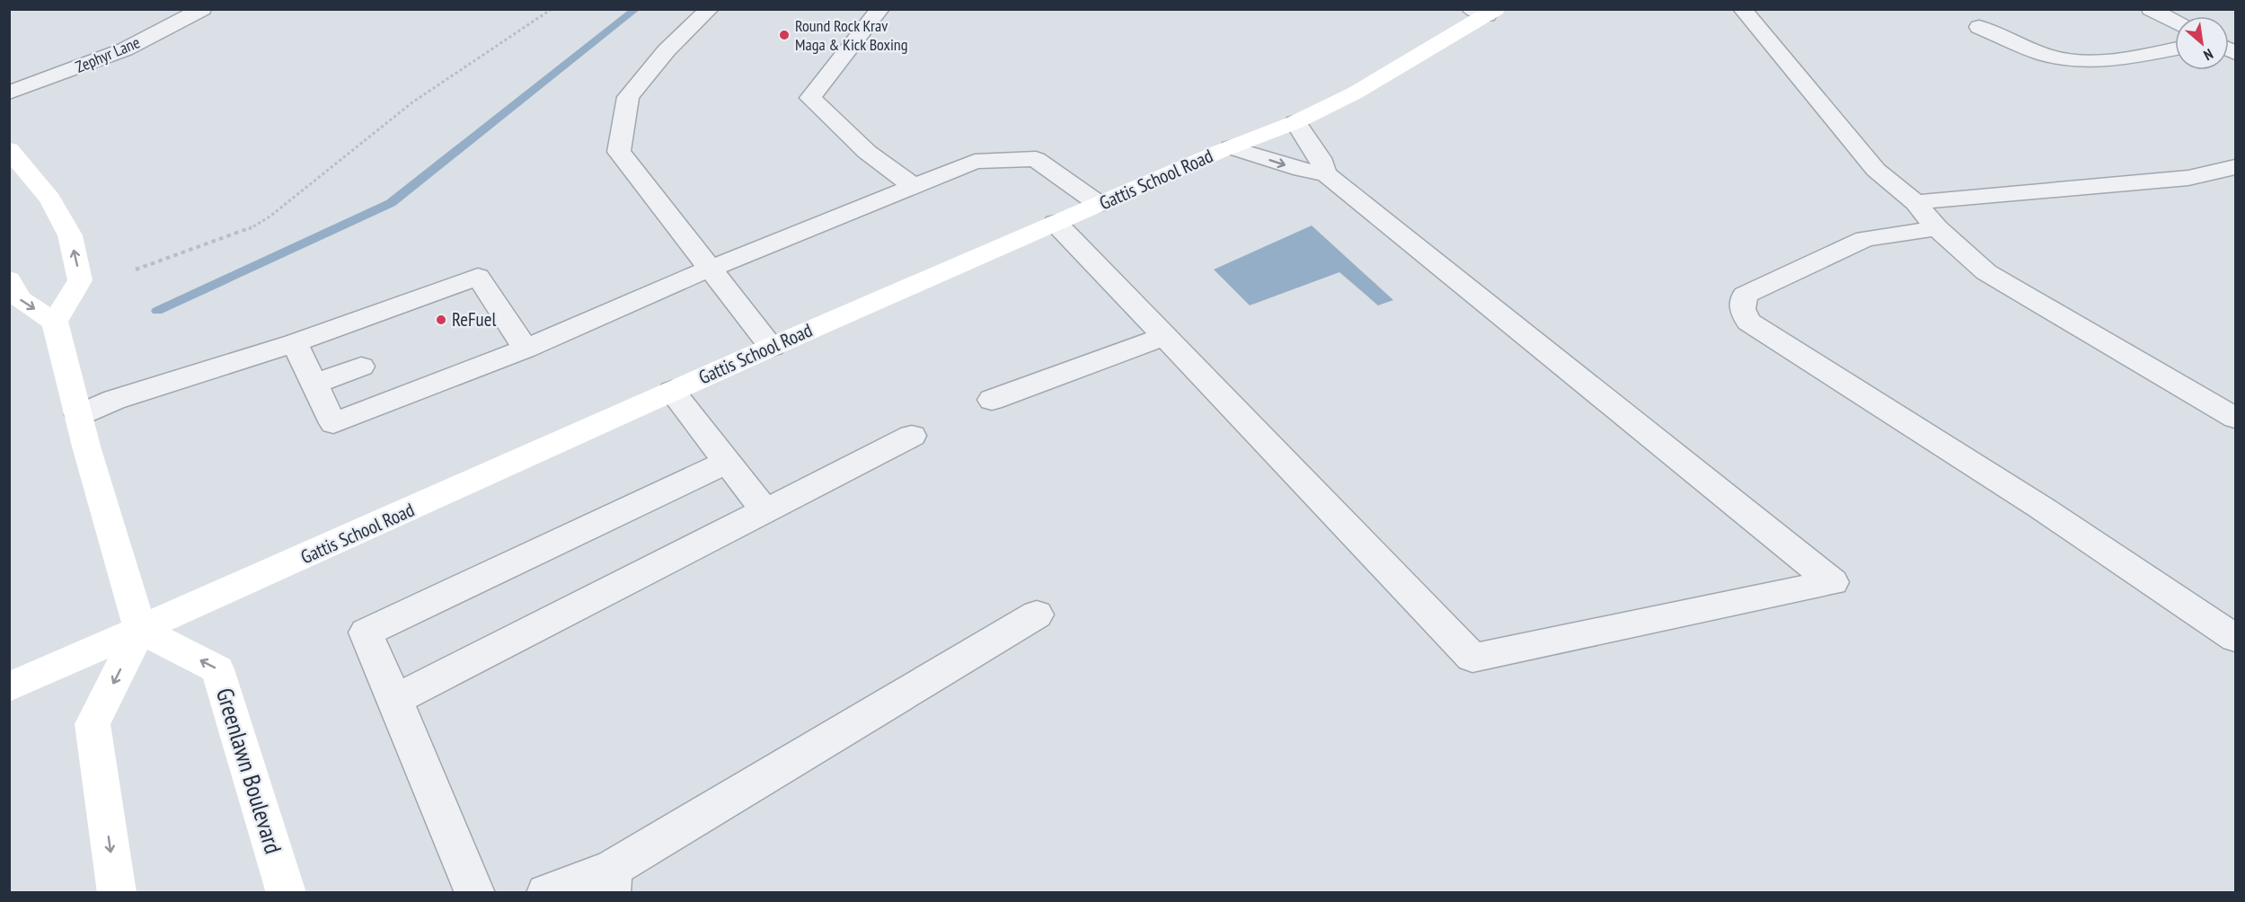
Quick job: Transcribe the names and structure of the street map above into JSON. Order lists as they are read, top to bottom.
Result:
{
  "streets": {
    "main road": ["Gattis School Road", "Greenlawn Boulevard"],
    "street": ["Zephyr Lane"]
  },
  "crossings": [
    ["Gattis School Road", "Greenlawn Boulevard"]
  ],
  "one_way": ["Greenlawn Boulevard"],
  "places": ["Round Rock Krav Maga & Kick Boxing", "ReFuel"],
  "north": "bottom right"
}
